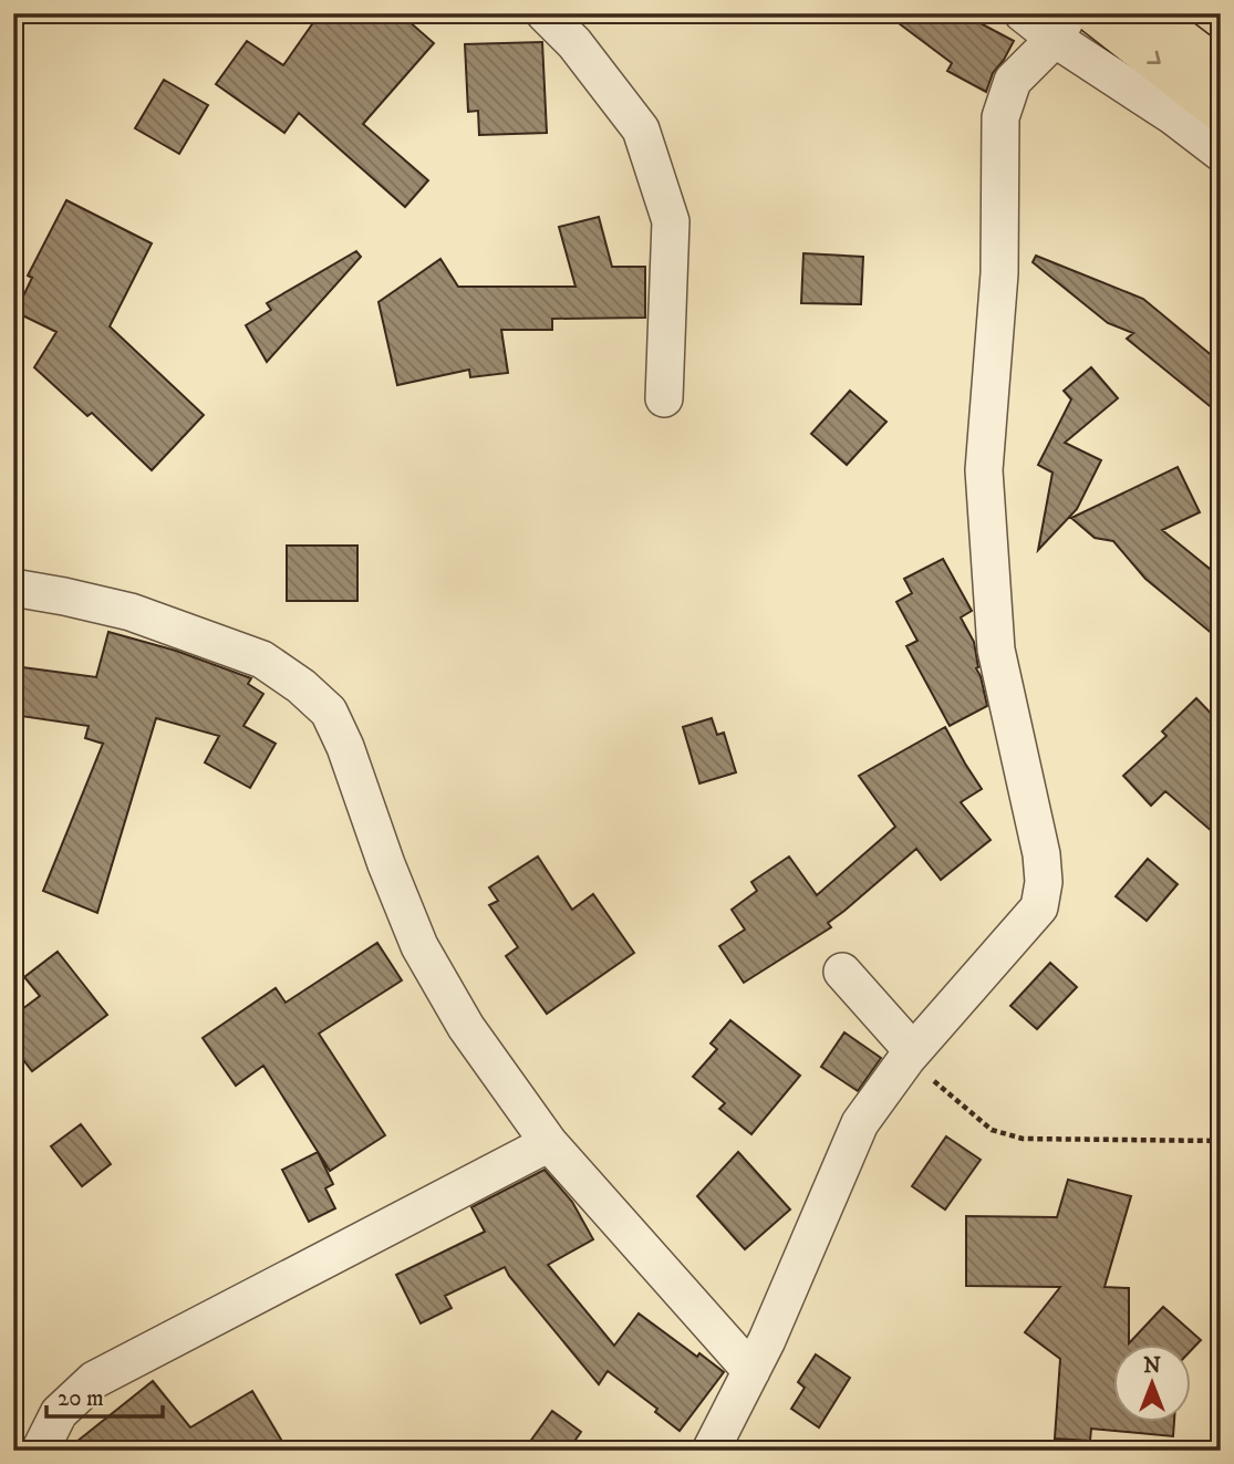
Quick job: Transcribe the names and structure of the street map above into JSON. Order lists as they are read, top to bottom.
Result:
{
  "scale_bar": "20 m",
  "north": "top"
}
